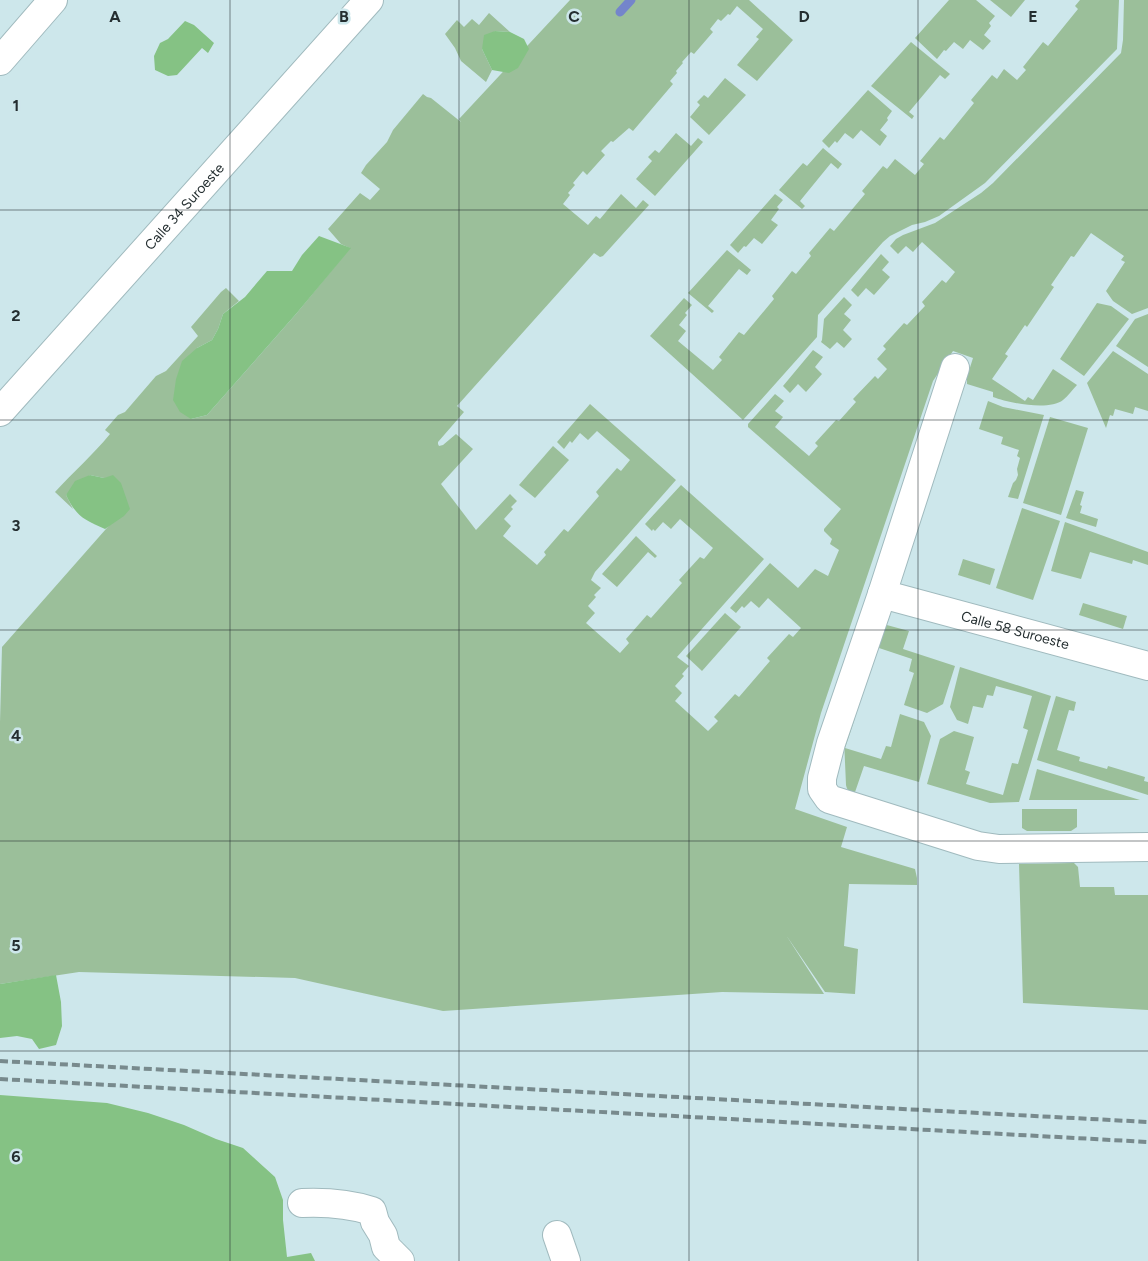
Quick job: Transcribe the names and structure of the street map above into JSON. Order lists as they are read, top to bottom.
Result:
{
  "streets": {
    "street": ["Calle 34 Suroeste", "Calle 58 Suroeste"]
  },
  "grid": {
    "columns": [
      "A",
      "B",
      "C",
      "D",
      "E"
    ],
    "rows": [
      "1",
      "2",
      "3",
      "4",
      "5",
      "6"
    ]
  }
}
